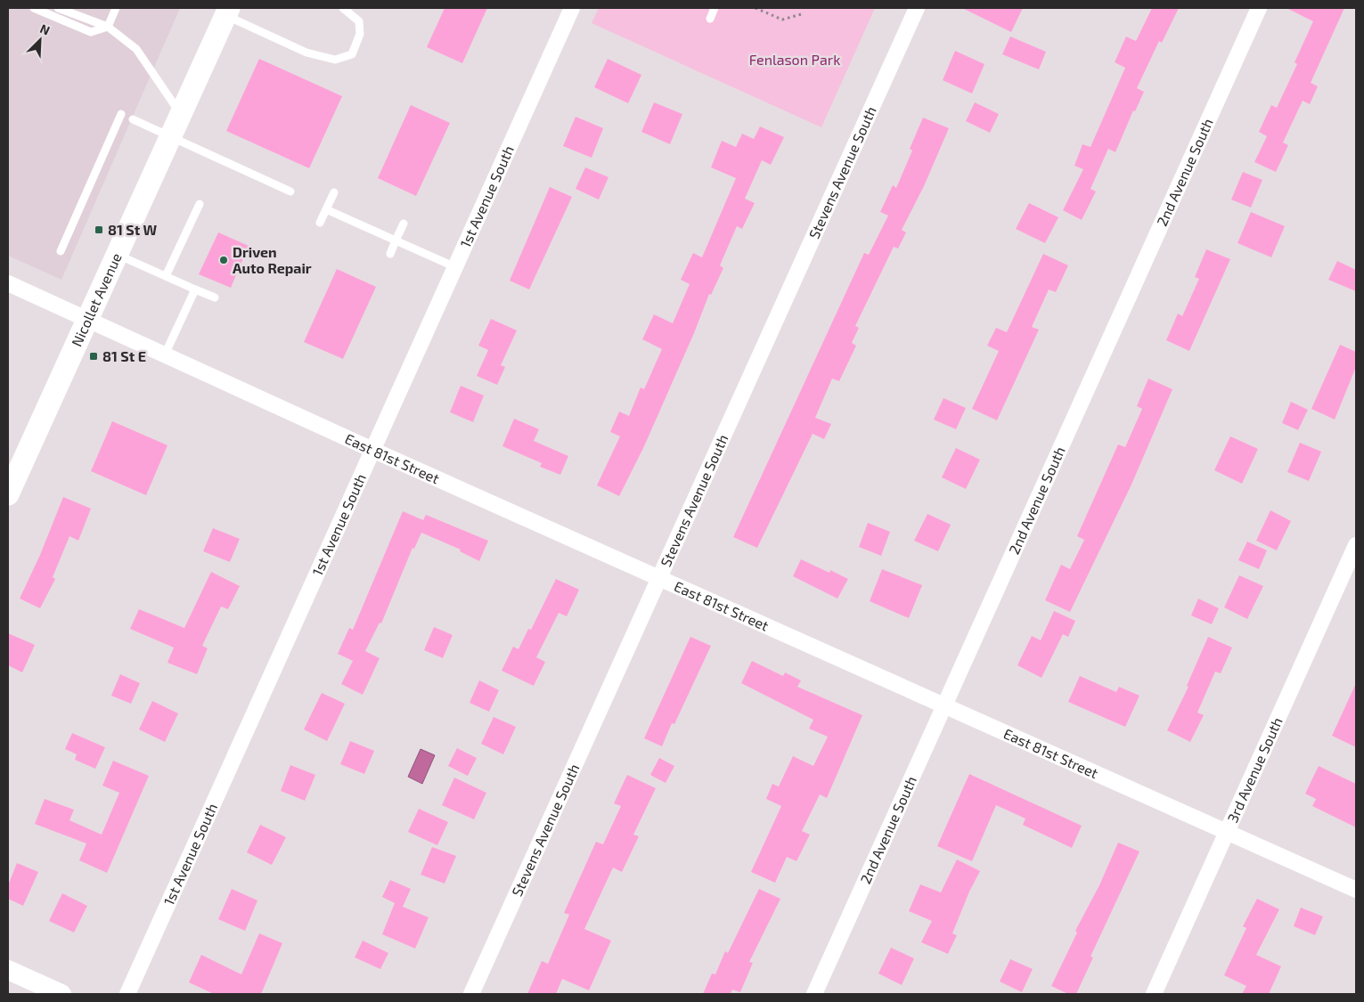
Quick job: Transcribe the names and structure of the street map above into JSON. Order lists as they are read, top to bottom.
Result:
{
  "streets": {
    "main road": ["Nicollet Avenue"],
    "street": [
      "Stevens Avenue South",
      "2nd Avenue South",
      "1st Avenue South",
      "East 81st Street",
      "3rd Avenue South"
    ]
  },
  "crossings": [
    ["Stevens Avenue South", "East 81st Street"],
    ["2nd Avenue South", "East 81st Street"],
    ["1st Avenue South", "East 81st Street"],
    ["Nicollet Avenue", "East 81st Street"],
    ["East 81st Street", "3rd Avenue South"]
  ],
  "parks": ["Fenlason Park"],
  "places": {
    "transit": ["81 St W", "81 St E"],
    "other": ["Driven Auto Repair"]
  },
  "north": "top right"
}
